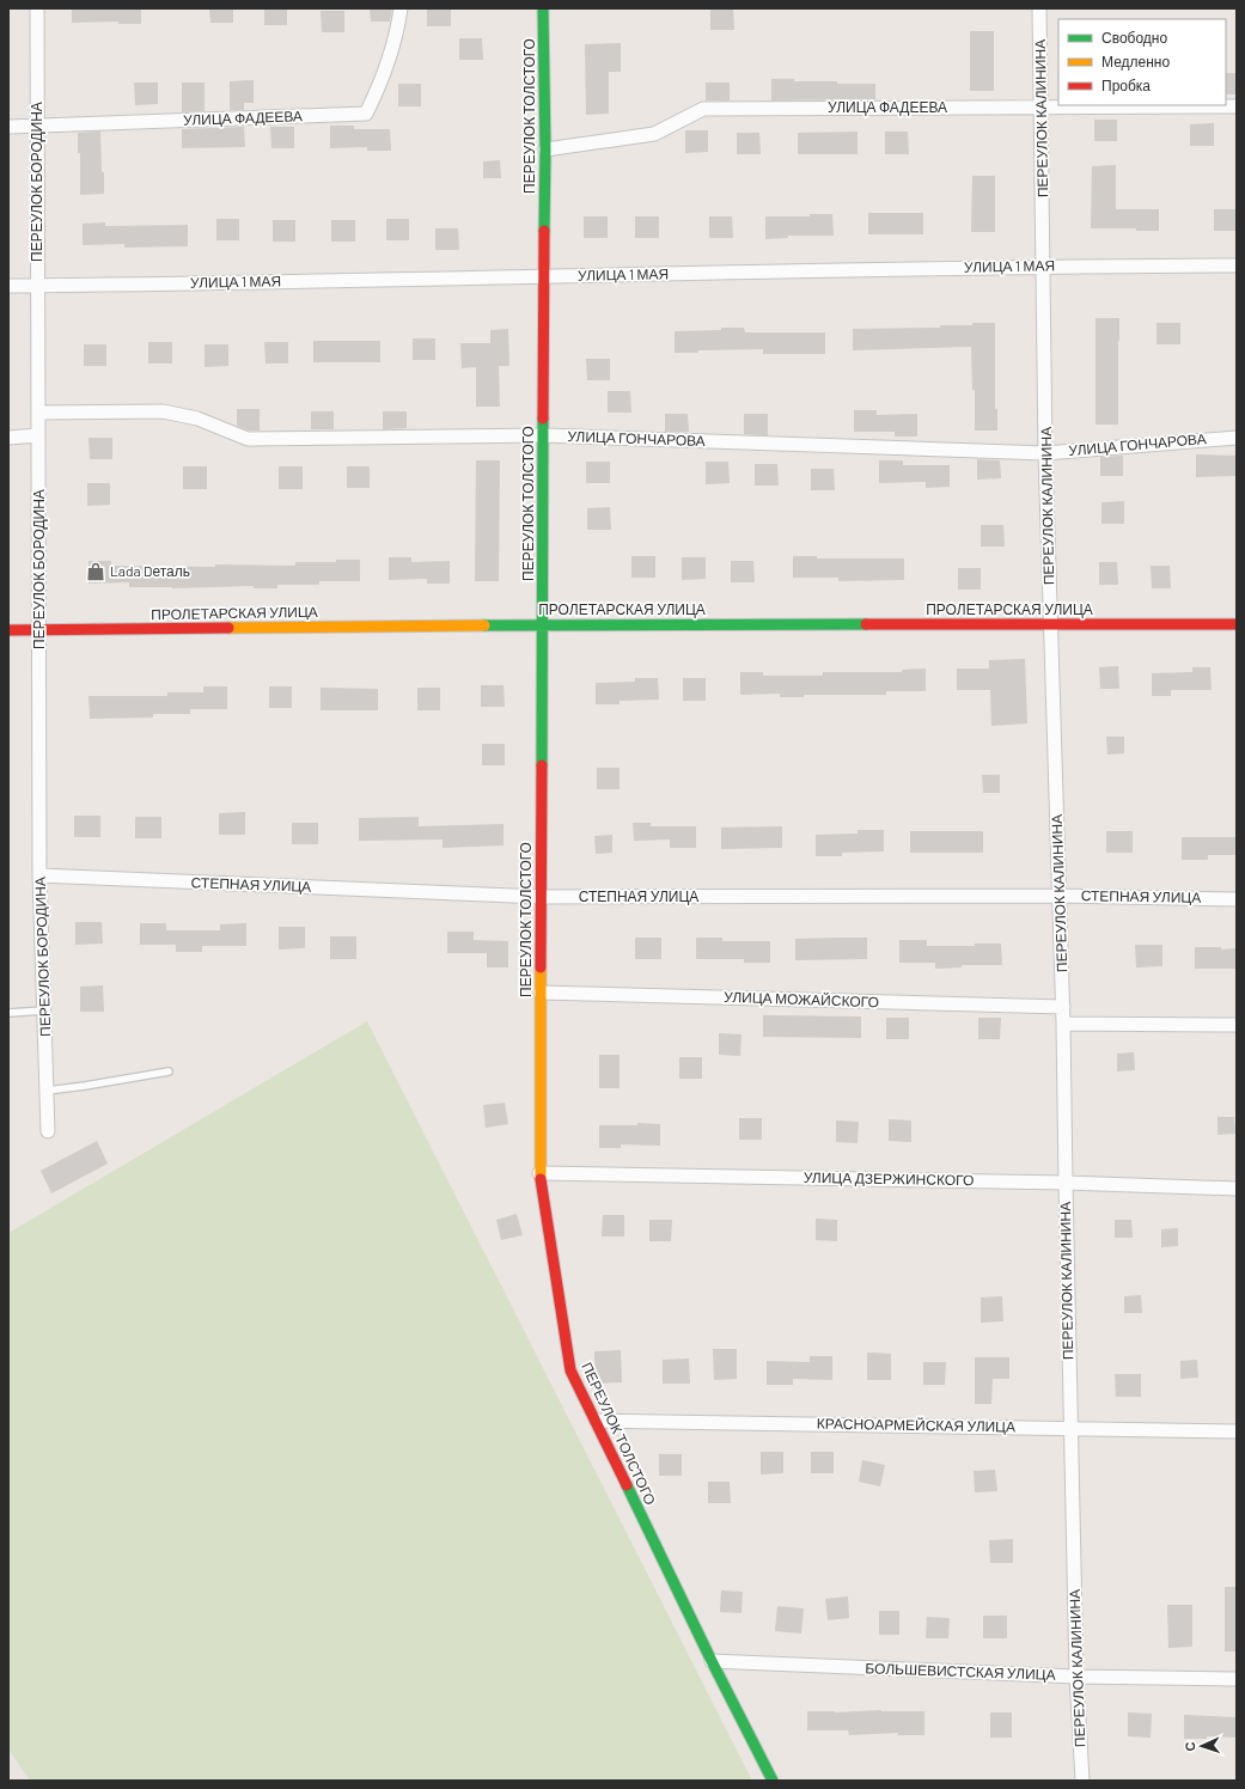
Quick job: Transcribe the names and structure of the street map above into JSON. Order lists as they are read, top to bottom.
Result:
{
  "streets": {
    "street": [
      "УЛИЦА ФАДЕЕВА",
      "ПЕРЕУЛОК ТОЛСТОГО",
      "ПЕРЕУЛОК КАЛИНИНА",
      "ПЕРЕУЛОК БОРОДИНА",
      "УЛИЦА 1 МАЯ",
      "УЛИЦА ГОНЧАРОВА",
      "ПРОЛЕТАРСКАЯ УЛИЦА",
      "СТЕПНАЯ УЛИЦА",
      "УЛИЦА МОЖАЙСКОГО",
      "УЛИЦА ДЗЕРЖИНСКОГО",
      "КРАСНОАРМЕЙСКАЯ УЛИЦА",
      "БОЛЬШЕВИСТСКАЯ УЛИЦА"
    ]
  },
  "crossings": [
    ["УЛИЦА ФАДЕЕВА", "ПЕРЕУЛОК ТОЛСТОГО"],
    ["УЛИЦА ФАДЕЕВА", "ПЕРЕУЛОК КАЛИНИНА"],
    ["УЛИЦА ФАДЕЕВА", "ПЕРЕУЛОК БОРОДИНА"],
    ["ПЕРЕУЛОК ТОЛСТОГО", "УЛИЦА 1 МАЯ"],
    ["ПЕРЕУЛОК ТОЛСТОГО", "УЛИЦА ГОНЧАРОВА"],
    ["ПЕРЕУЛОК ТОЛСТОГО", "ПРОЛЕТАРСКАЯ УЛИЦА"],
    ["ПЕРЕУЛОК ТОЛСТОГО", "СТЕПНАЯ УЛИЦА"],
    ["ПЕРЕУЛОК ТОЛСТОГО", "УЛИЦА МОЖАЙСКОГО"],
    ["ПЕРЕУЛОК ТОЛСТОГО", "УЛИЦА ДЗЕРЖИНСКОГО"],
    ["ПЕРЕУЛОК ТОЛСТОГО", "КРАСНОАРМЕЙСКАЯ УЛИЦА"],
    ["ПЕРЕУЛОК ТОЛСТОГО", "БОЛЬШЕВИСТСКАЯ УЛИЦА"],
    ["ПЕРЕУЛОК КАЛИНИНА", "УЛИЦА 1 МАЯ"],
    ["ПЕРЕУЛОК КАЛИНИНА", "УЛИЦА ГОНЧАРОВА"],
    ["ПЕРЕУЛОК КАЛИНИНА", "ПРОЛЕТАРСКАЯ УЛИЦА"],
    ["ПЕРЕУЛОК КАЛИНИНА", "СТЕПНАЯ УЛИЦА"],
    ["ПЕРЕУЛОК КАЛИНИНА", "УЛИЦА МОЖАЙСКОГО"],
    ["ПЕРЕУЛОК КАЛИНИНА", "УЛИЦА ДЗЕРЖИНСКОГО"],
    ["ПЕРЕУЛОК КАЛИНИНА", "КРАСНОАРМЕЙСКАЯ УЛИЦА"],
    ["ПЕРЕУЛОК КАЛИНИНА", "БОЛЬШЕВИСТСКАЯ УЛИЦА"],
    ["ПЕРЕУЛОК БОРОДИНА", "УЛИЦА 1 МАЯ"],
    ["ПЕРЕУЛОК БОРОДИНА", "УЛИЦА ГОНЧАРОВА"],
    ["ПЕРЕУЛОК БОРОДИНА", "ПРОЛЕТАРСКАЯ УЛИЦА"],
    ["ПЕРЕУЛОК БОРОДИНА", "СТЕПНАЯ УЛИЦА"]
  ],
  "places": {
    "shop": ["Lada Dеталь"]
  },
  "legend": ["Свободно", "Медленно", "Пробка"],
  "north": "left"
}
